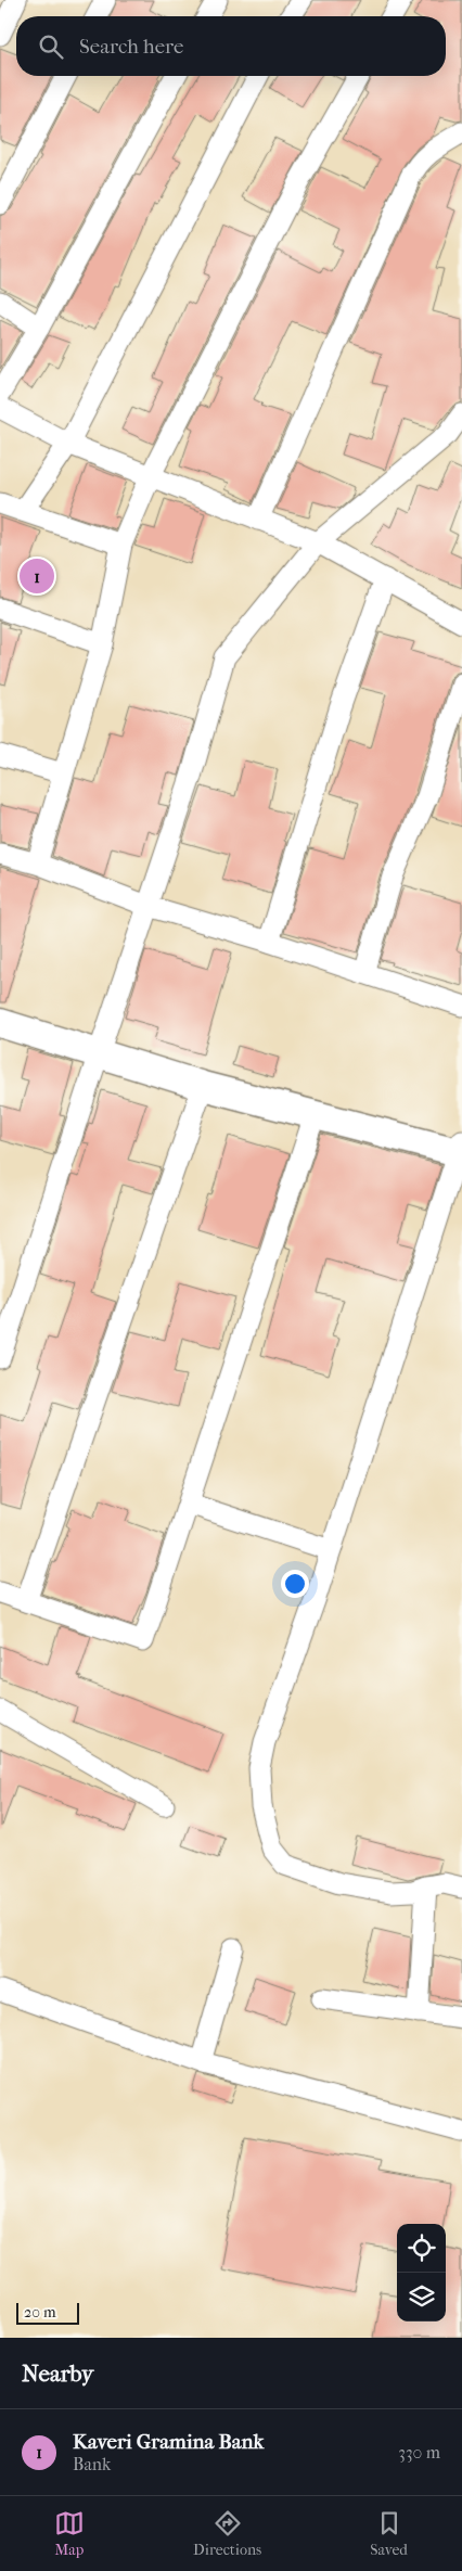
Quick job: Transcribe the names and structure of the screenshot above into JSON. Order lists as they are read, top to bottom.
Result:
{
  "scale_bar": "20 m",
  "page": {
    "search": "Search here",
    "pins": "1",
    "scale": "20 m",
    "heading": "Nearby",
    "list": [
      {
        "mark": "1",
        "name": "Kaveri Gramina Bank",
        "note": "Bank",
        "value": "330 m"
      }
    ],
    "nav": ["Map", "Directions", "Saved"]
  }
}
